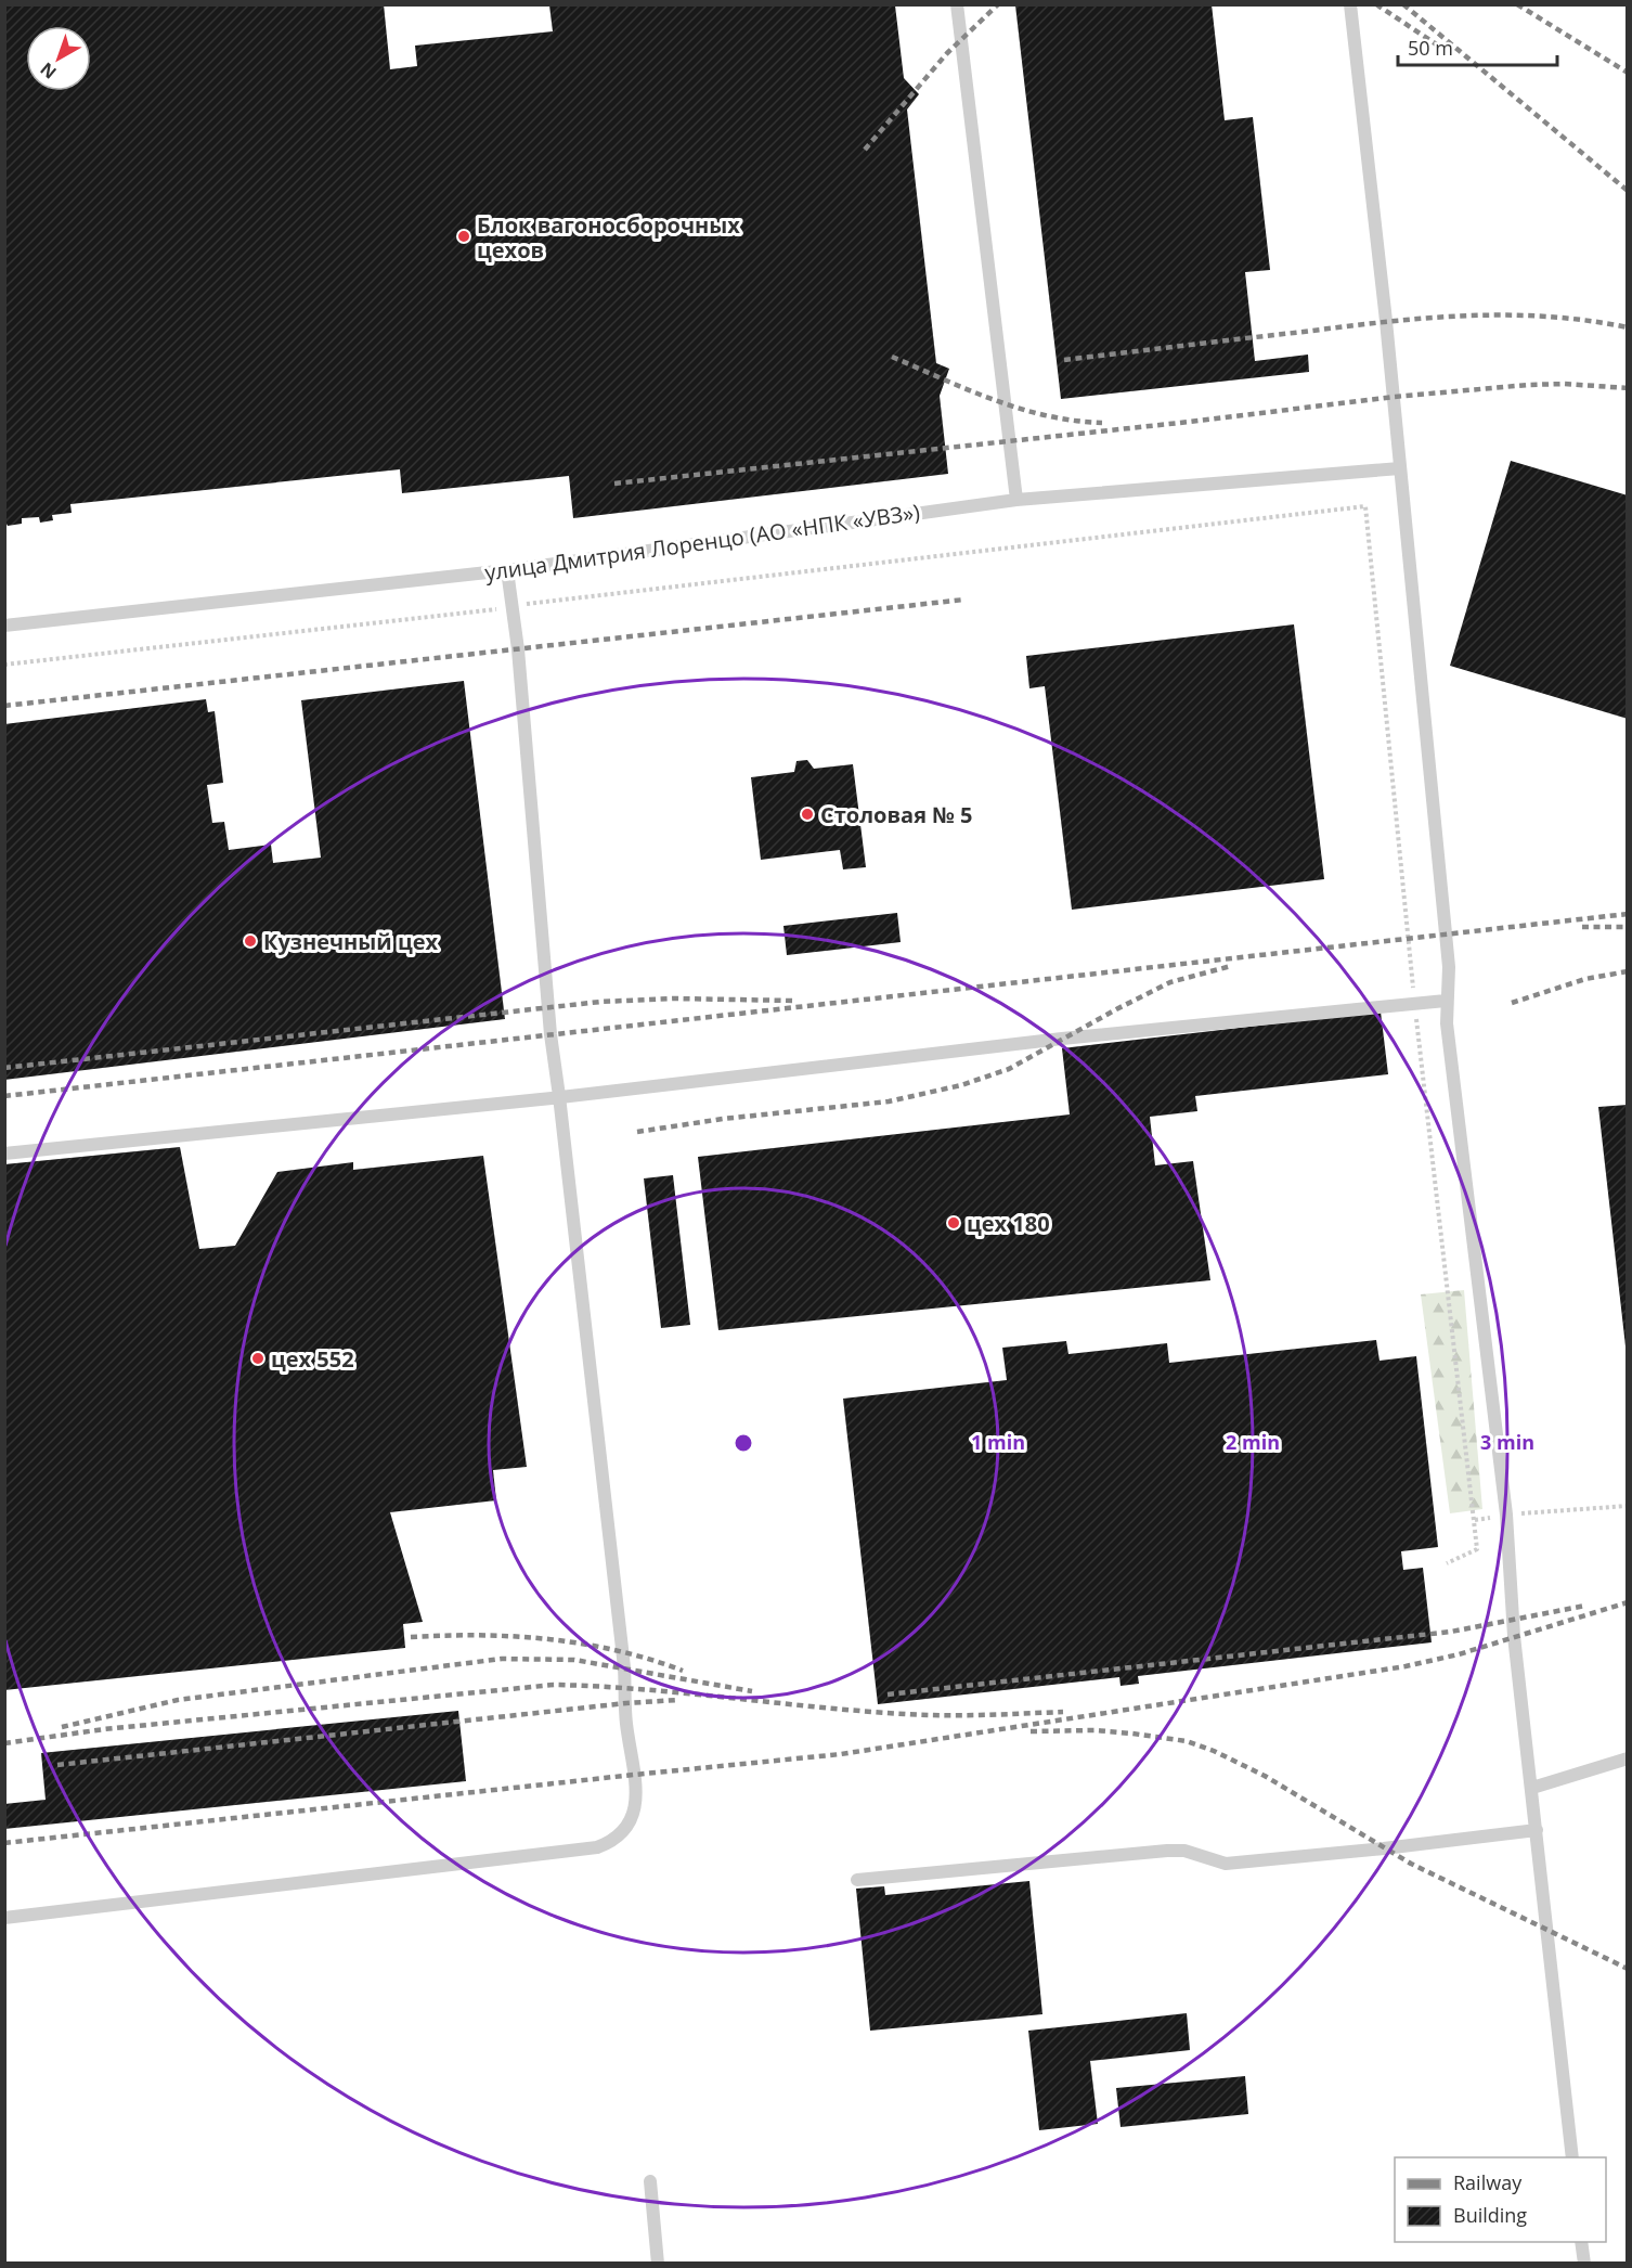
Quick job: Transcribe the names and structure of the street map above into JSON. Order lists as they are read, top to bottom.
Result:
{
  "streets": {
    "lane": ["улица Дмитрия Лоренцо (АО «НПК «УВЗ»)"]
  },
  "places": [
    "Блок вагоносборочных цехов",
    "Столовая № 5",
    "Кузнечный цех",
    "цех 180",
    "цех 552"
  ],
  "legend": ["Railway", "Building"],
  "scale_bar": "50 m",
  "north": "bottom left",
  "rings": ["1 min", "2 min", "3 min"]
}
